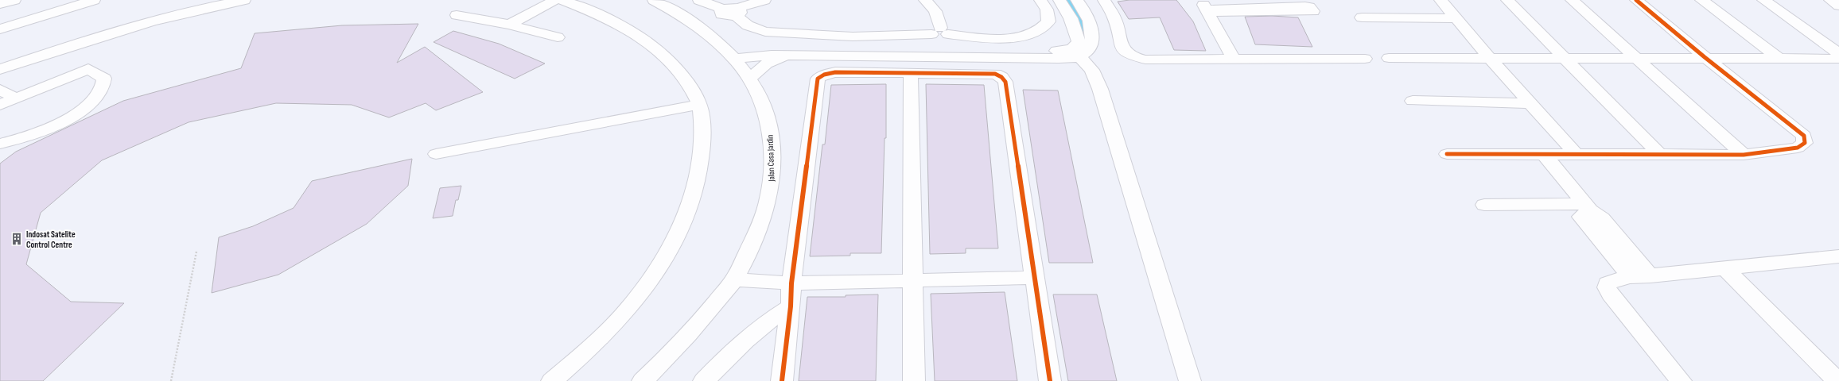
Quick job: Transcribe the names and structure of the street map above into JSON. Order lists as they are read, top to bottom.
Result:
{
  "streets": {
    "street": ["Jalan Casa Jardin"]
  },
  "places": {
    "building": ["Indosat Satelite Control Centre"]
  }
}
